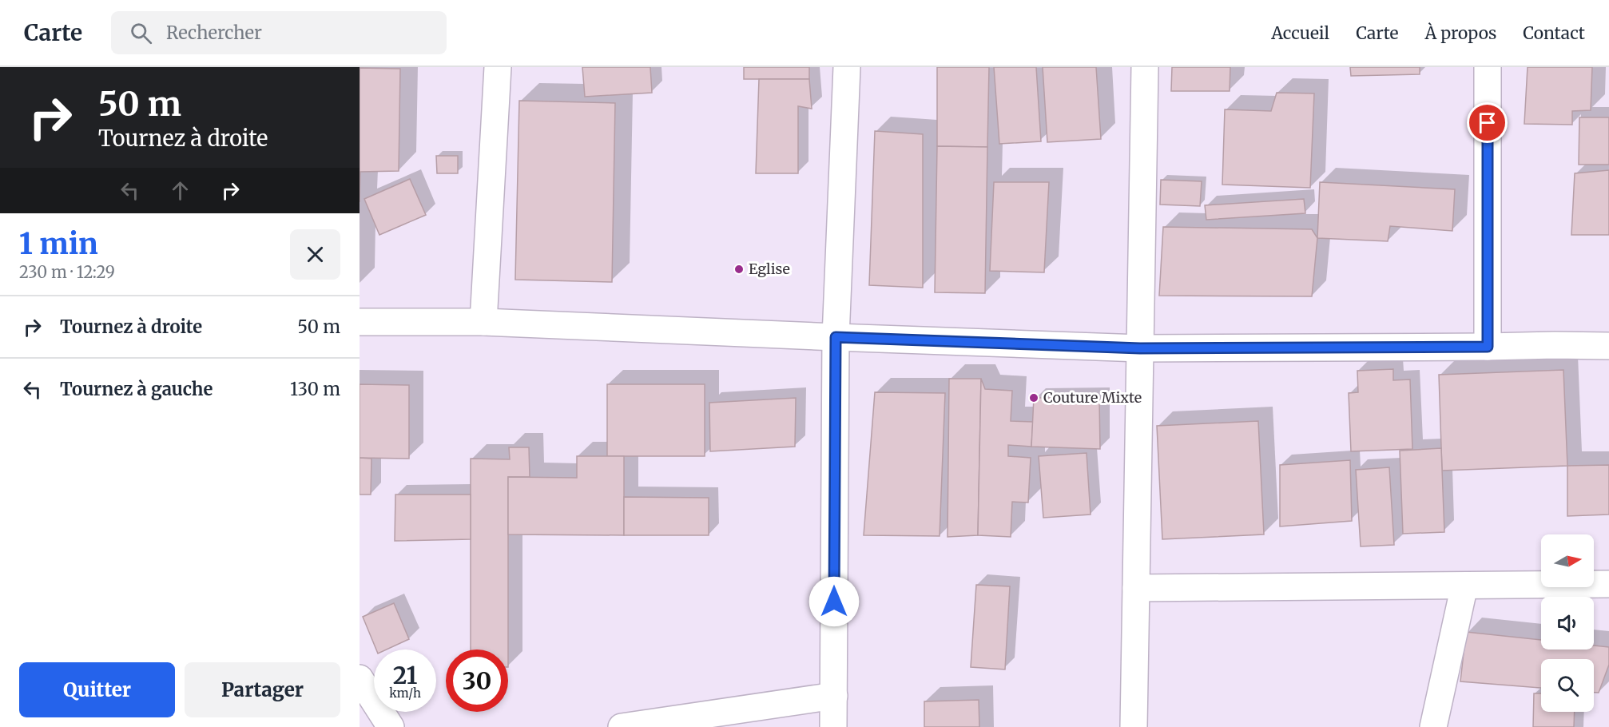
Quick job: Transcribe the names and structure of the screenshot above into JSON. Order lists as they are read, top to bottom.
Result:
{
  "places": ["Eglise", "Couture Mixte"],
  "north": "right",
  "page": {
    "header": "Carte",
    "search": "Rechercher",
    "nav": [
      "Accueil",
      "Carte",
      "À propos",
      "Contact"
    ],
    "turn": ["50 m", "Tournez à droite"],
    "heading": ["1 min", "230 m · 12:29"],
    "list": [
      {
        "name": "Tournez à droite",
        "value": "50 m"
      },
      {
        "name": "Tournez à gauche",
        "value": "130 m"
      }
    ],
    "speed": "21 km/h",
    "limit": "30",
    "buttons": ["Quitter", "Partager"]
  }
}
